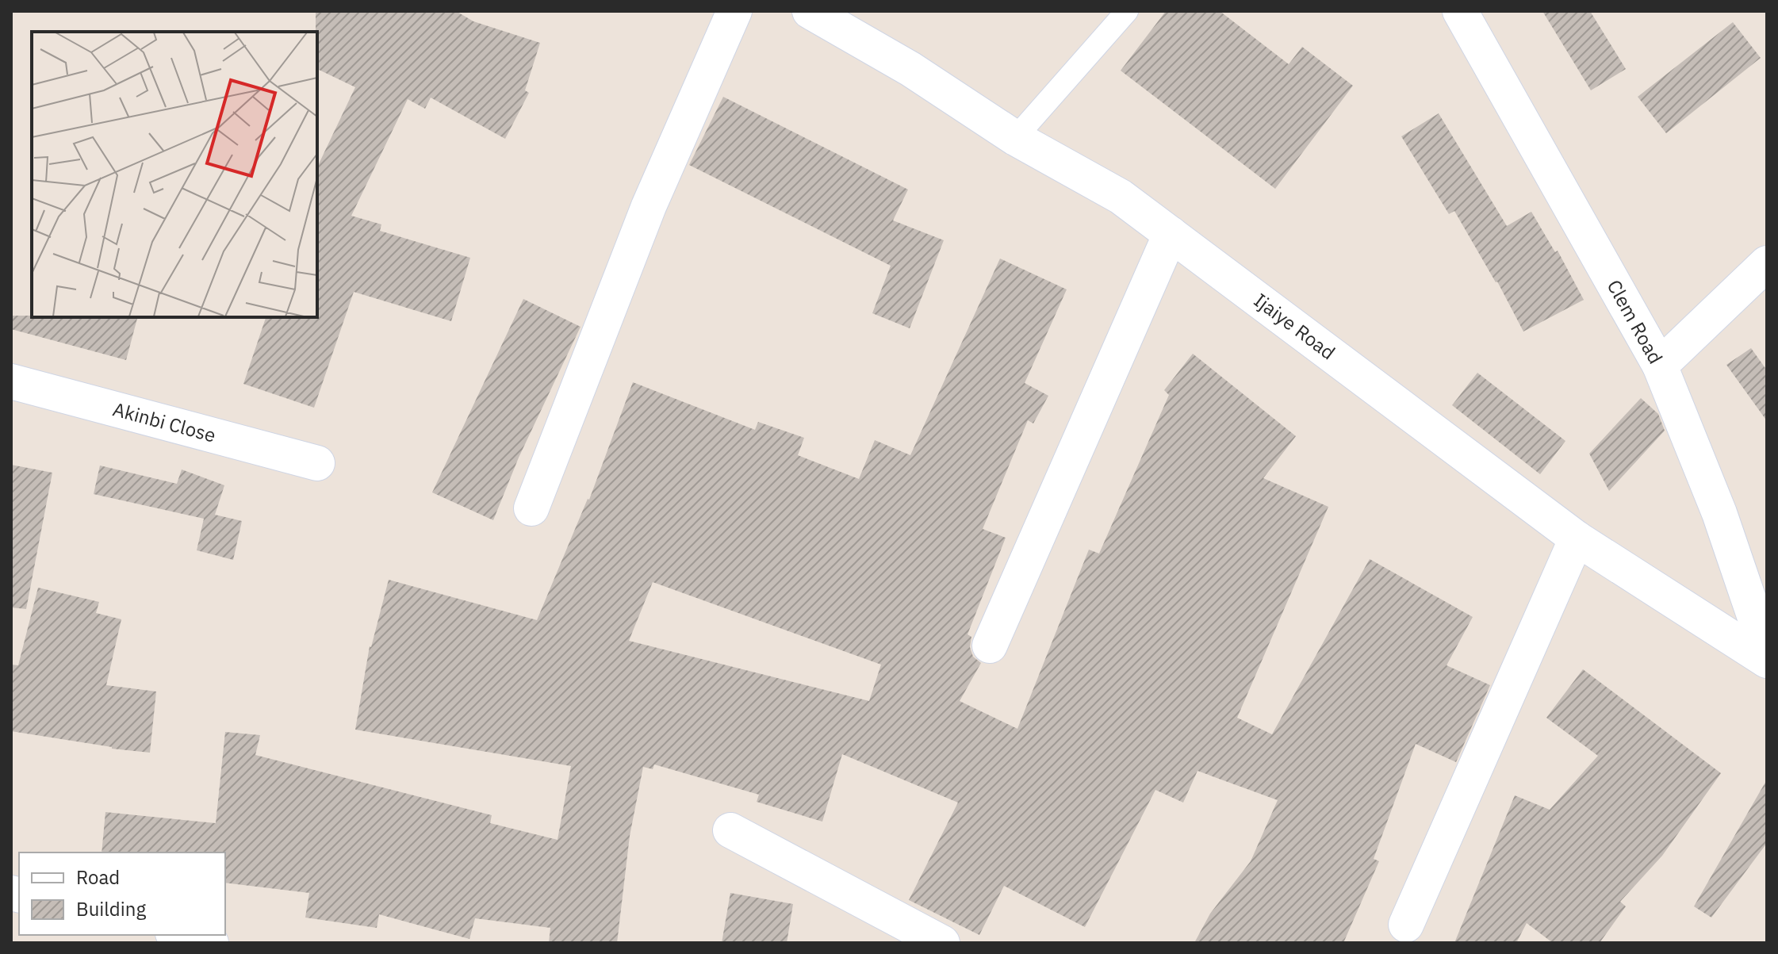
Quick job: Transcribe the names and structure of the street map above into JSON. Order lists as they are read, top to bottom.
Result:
{
  "streets": {
    "street": ["Clem Road", "Ijaiye Road", "Akinbi Close"]
  },
  "legend": ["Road", "Building"]
}
